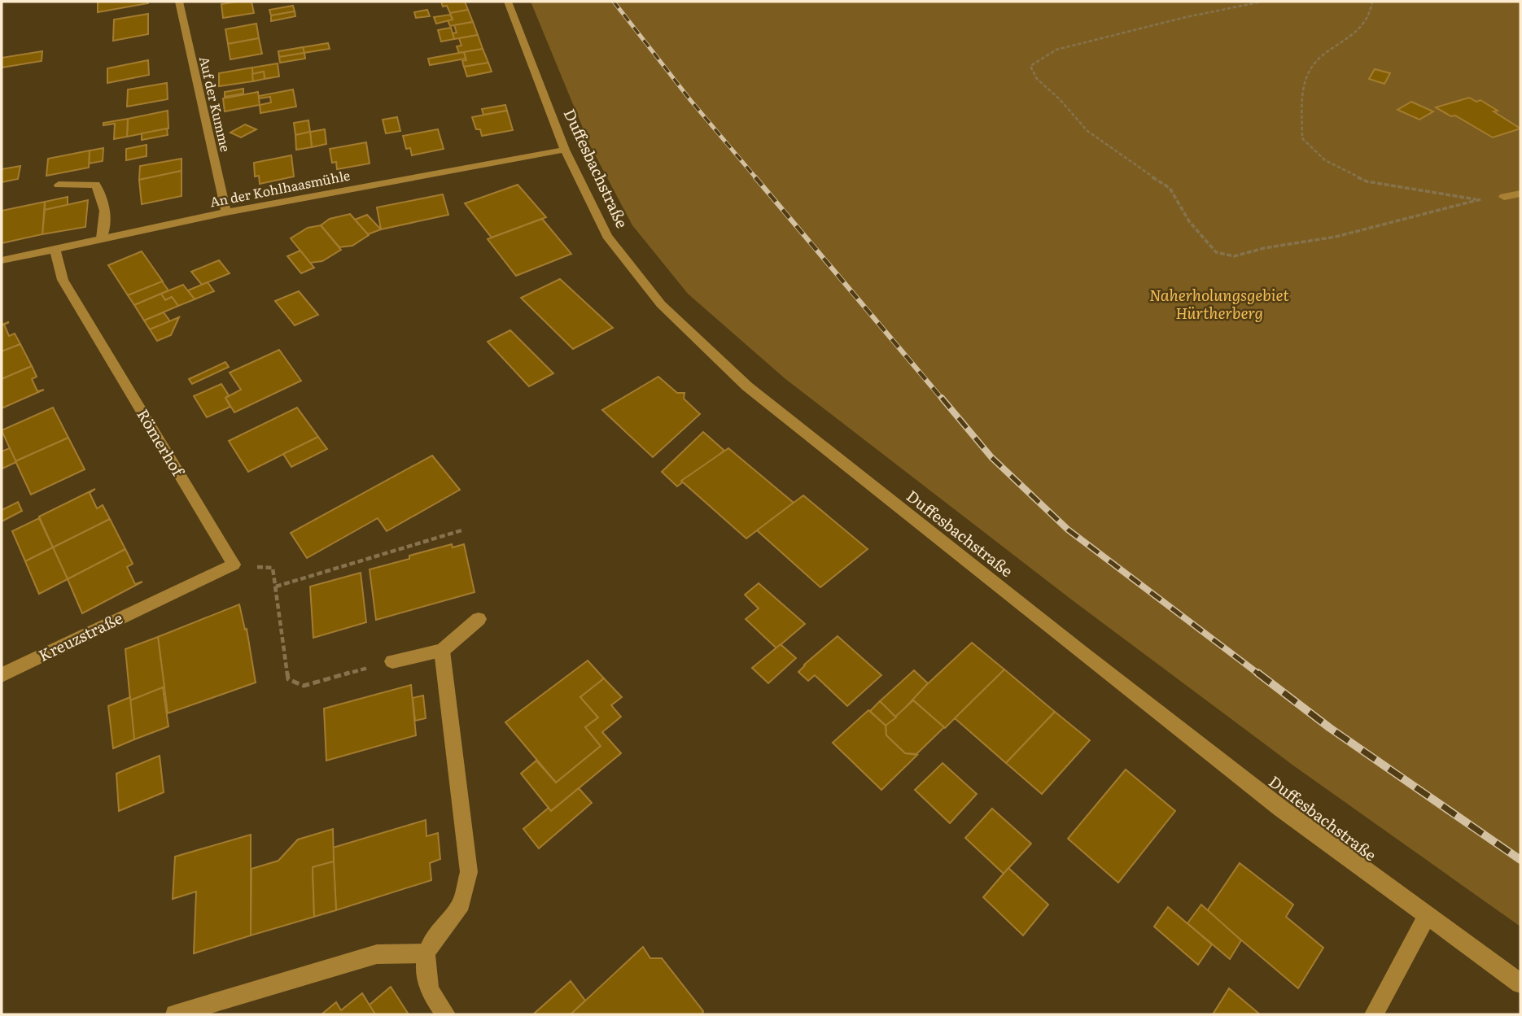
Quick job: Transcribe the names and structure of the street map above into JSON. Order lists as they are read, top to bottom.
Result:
{
  "streets": {
    "street": [
      "Auf der Kumme",
      "Duffesbachstraße",
      "An der Kohlhaasmühle",
      "Römerhof",
      "Kreuzstraße"
    ]
  },
  "crossings": [
    ["Auf der Kumme", "An der Kohlhaasmühle"],
    ["Duffesbachstraße", "An der Kohlhaasmühle"],
    ["An der Kohlhaasmühle", "Römerhof"],
    ["Römerhof", "Kreuzstraße"]
  ],
  "parks": ["Naherholungsgebiet Hürtherberg"]
}
